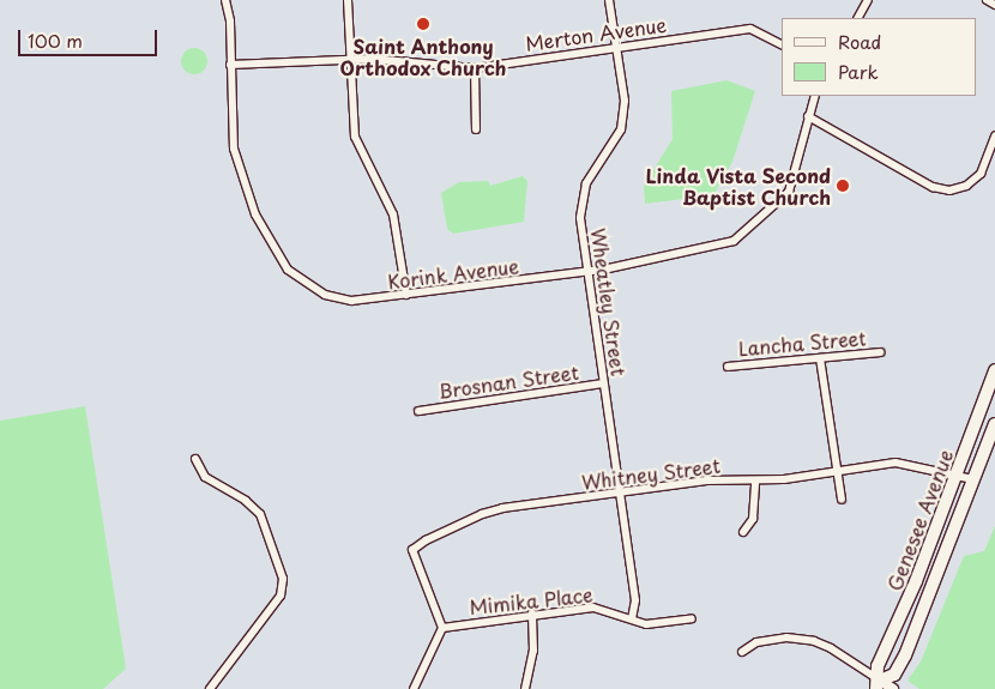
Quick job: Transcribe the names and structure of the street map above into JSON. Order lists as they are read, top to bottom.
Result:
{
  "streets": {
    "main road": ["Genesee Avenue"],
    "street": [
      "Merton Avenue",
      "Korink Avenue",
      "Wheatley Street",
      "Lancha Street",
      "Brosnan Street",
      "Whitney Street",
      "Mimika Place"
    ]
  },
  "crossings": [
    ["Merton Avenue", "Korink Avenue"],
    ["Merton Avenue", "Wheatley Street"],
    ["Korink Avenue", "Wheatley Street"],
    ["Wheatley Street", "Brosnan Street"],
    ["Wheatley Street", "Whitney Street"],
    ["Wheatley Street", "Mimika Place"],
    ["Whitney Street", "Genesee Avenue"],
    ["Whitney Street", "Mimika Place"]
  ],
  "places": ["Saint Anthony Orthodox Church", "Linda Vista Second Baptist Church"],
  "legend": ["Road", "Park"],
  "scale_bar": "100 m"
}
